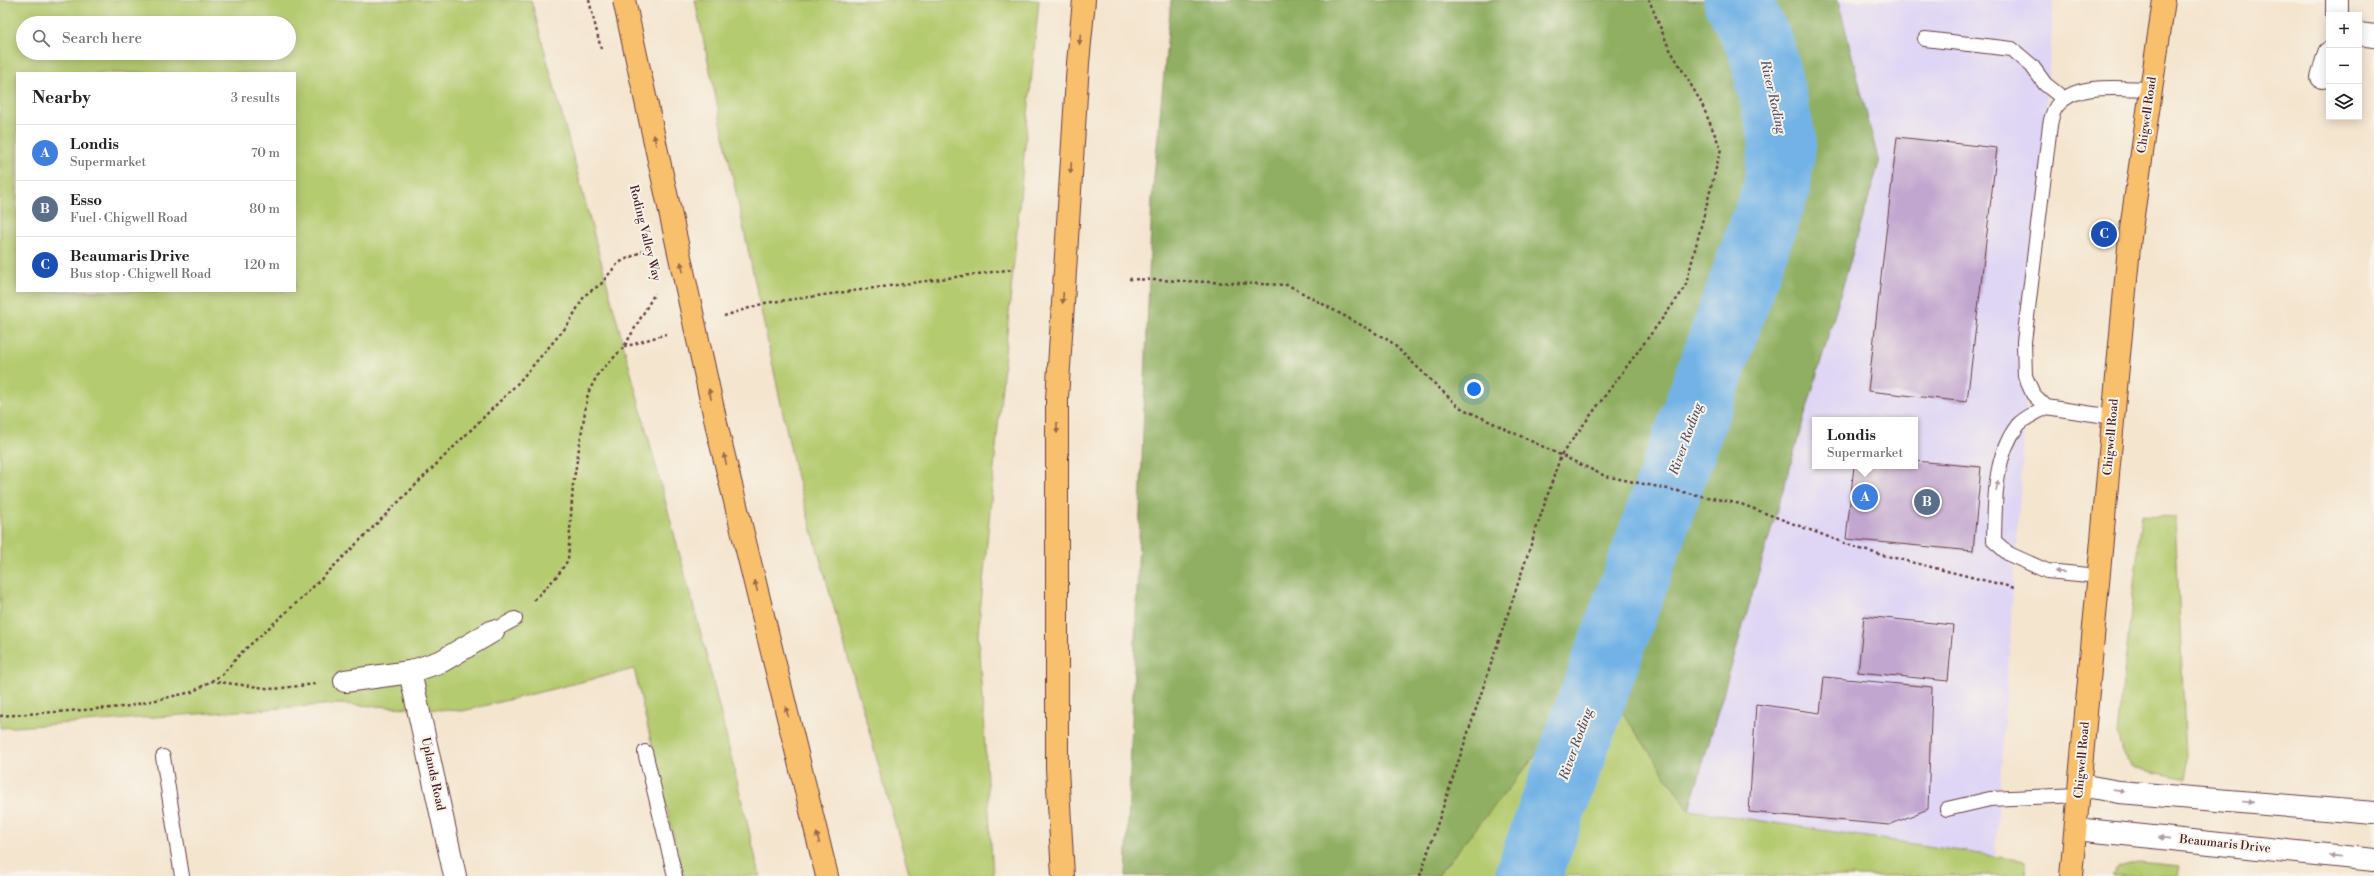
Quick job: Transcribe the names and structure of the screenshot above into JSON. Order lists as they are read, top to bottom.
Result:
{
  "streets": {
    "main road": ["Chigwell Road"],
    "street": ["Uplands Road", "Beaumaris Drive"],
    "path": ["Roding Valley Way"]
  },
  "crossings": [
    ["Chigwell Road", "Beaumaris Drive"]
  ],
  "water": ["River Roding"],
  "page": {
    "map_buttons": ["+", "−"],
    "search": "Search here",
    "heading": ["Nearby", "3 results"],
    "list": [
      {
        "mark": "A",
        "name": "Londis",
        "note": "Supermarket",
        "value": "70 m"
      },
      {
        "mark": "B",
        "name": "Esso",
        "note": "Fuel · Chigwell Road",
        "value": "80 m"
      },
      {
        "mark": "C",
        "name": "Beaumaris Drive",
        "note": "Bus stop · Chigwell Road",
        "value": "120 m"
      }
    ],
    "pins": ["C", "A", "B"],
    "popup": ["Londis", "Supermarket"]
  }
}
